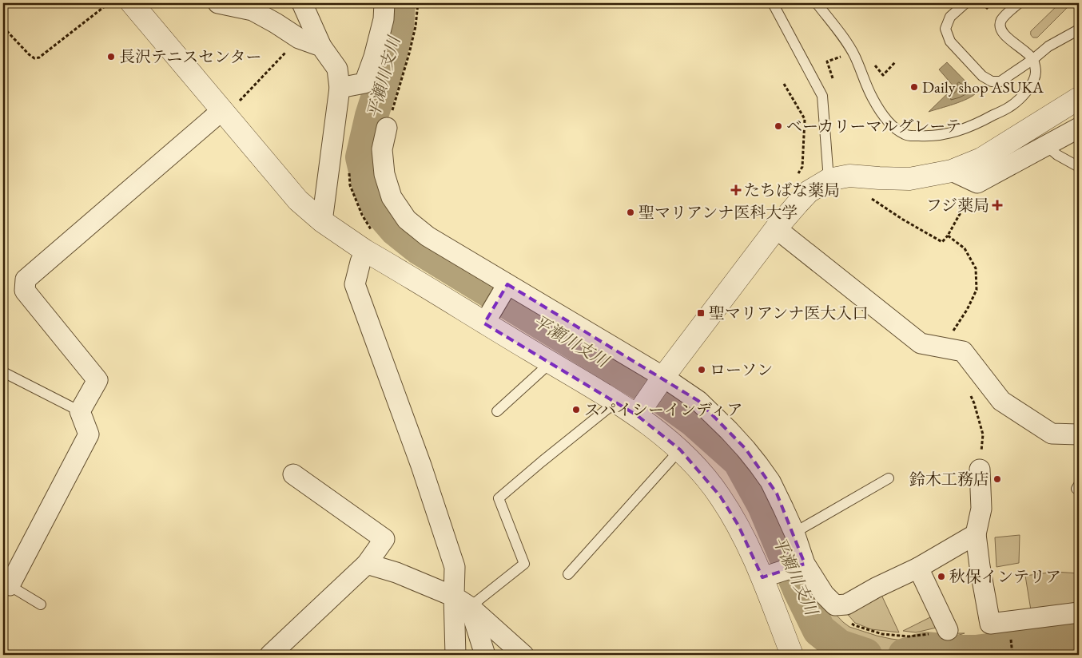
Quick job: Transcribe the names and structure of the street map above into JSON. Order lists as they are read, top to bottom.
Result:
{
  "water": ["平瀬川支川"],
  "places": {
    "other": [
      "長沢テニスセンター",
      "Daily shop ASUKA",
      "ベーカリーマルグレーテ",
      "聖マリアンナ医科大学",
      "ローソン",
      "スパイシーインディア",
      "鈴木工務店",
      "秋保インテリア"
    ],
    "health": ["たちばな薬局", "フジ薬局"],
    "transit": ["聖マリアンナ医大入口"]
  }
}
